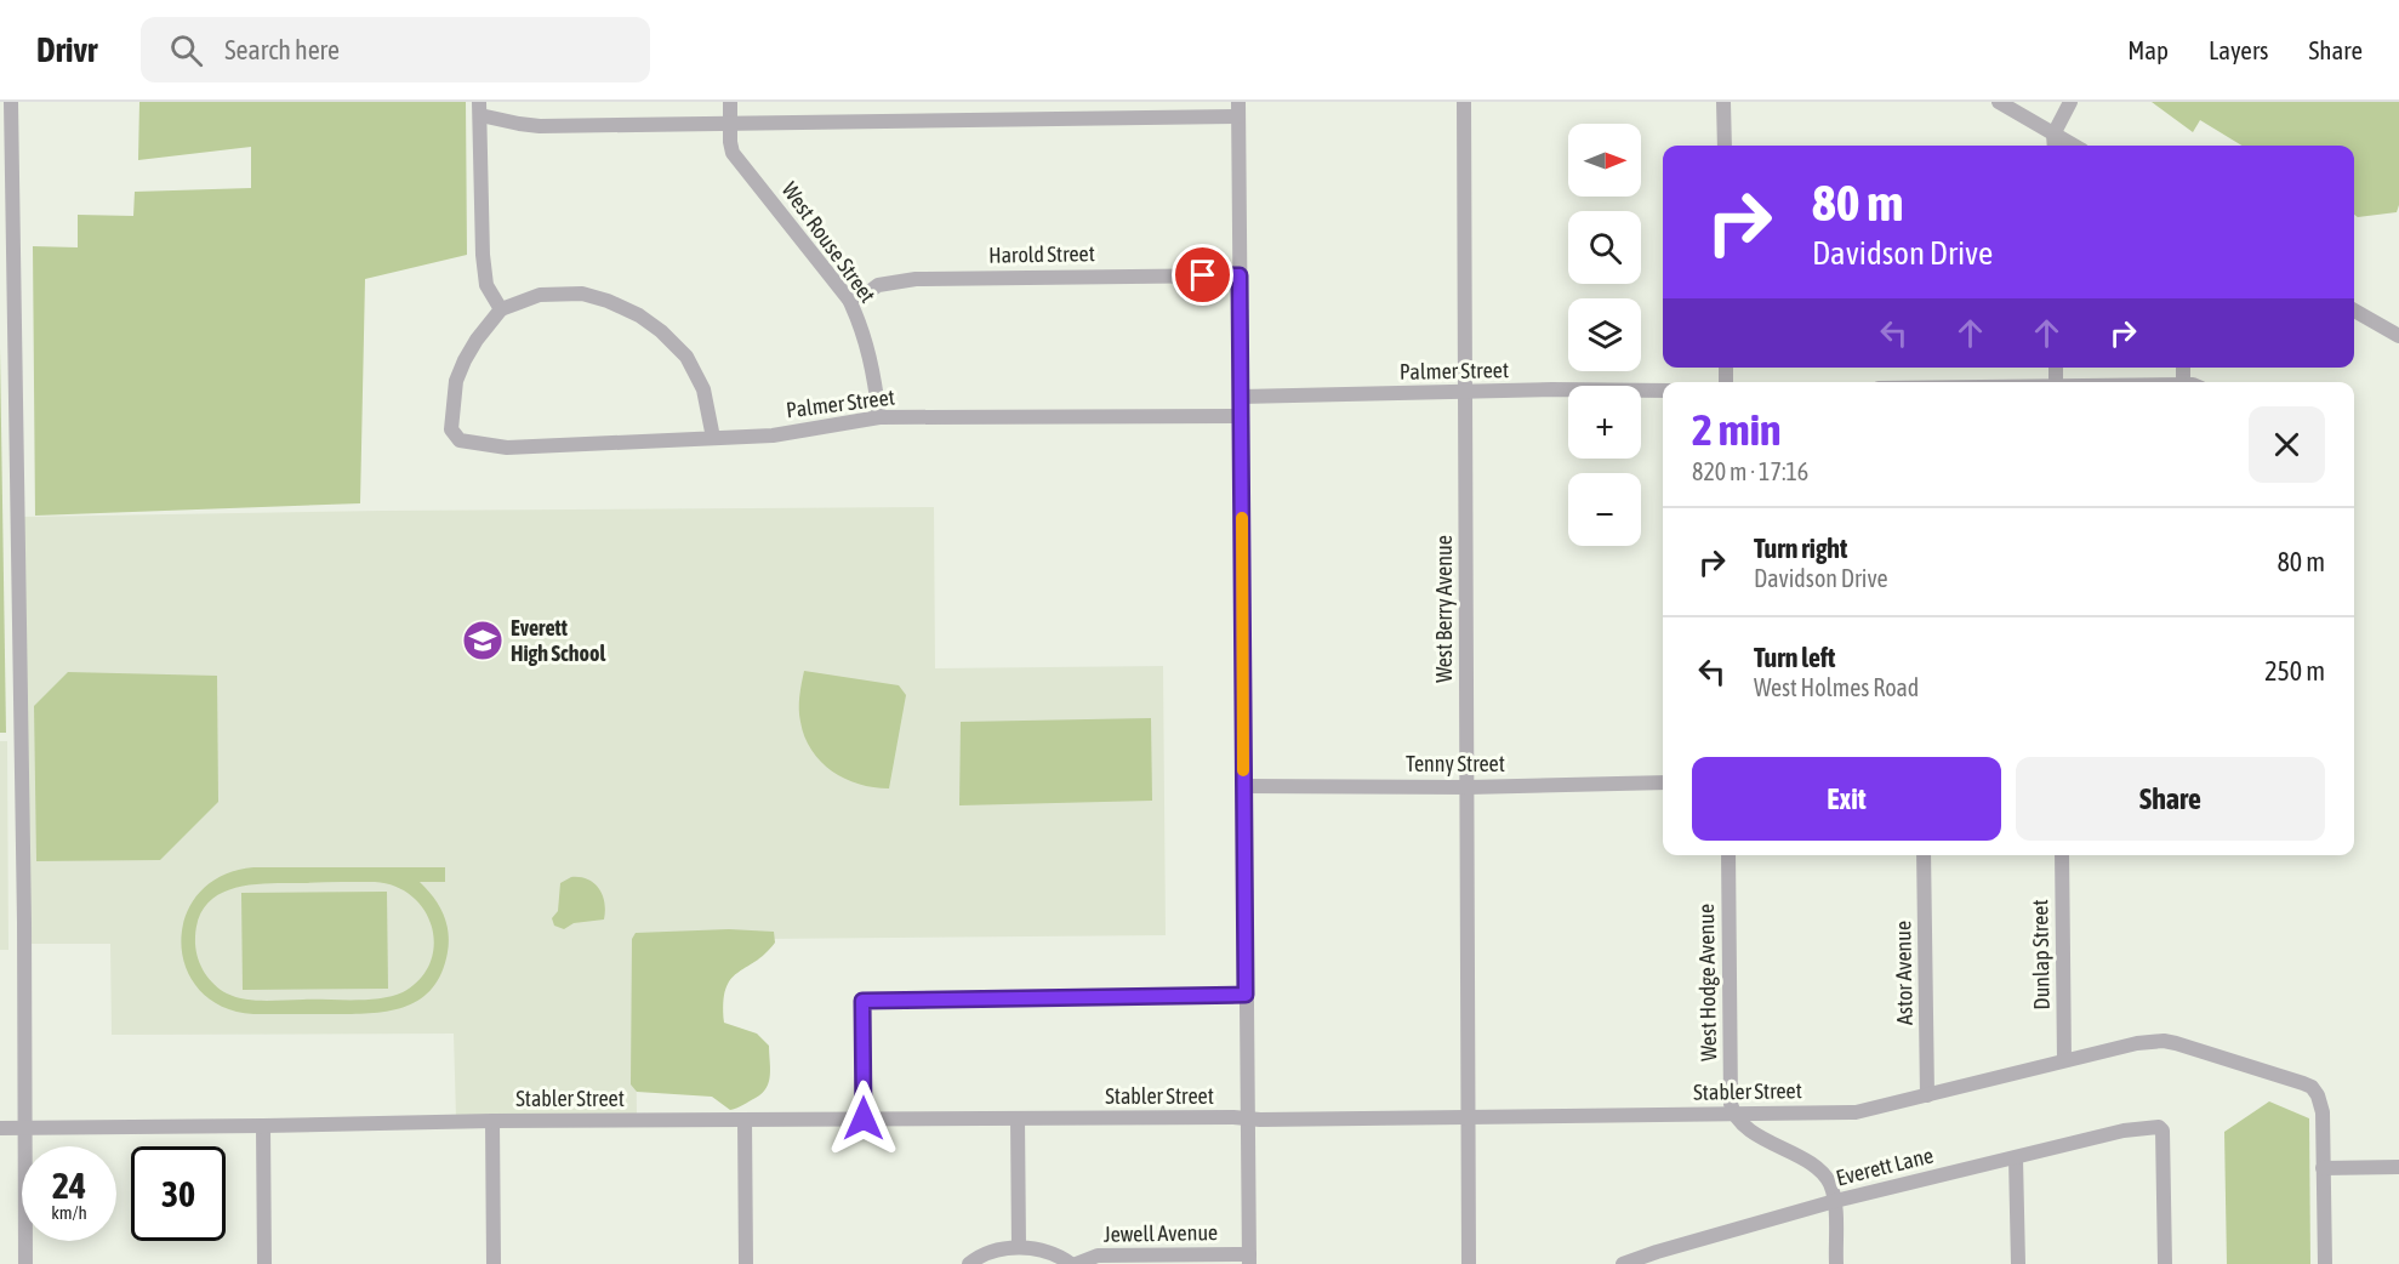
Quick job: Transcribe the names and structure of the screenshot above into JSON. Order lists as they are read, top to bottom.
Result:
{
  "streets": {
    "street": [
      "West Rouse Street",
      "Harold Street",
      "Palmer Street",
      "West Berry Avenue",
      "Tenny Street",
      "Dunlap Street",
      "Astor Avenue",
      "West Hodge Avenue",
      "Stabler Street",
      "Everett Lane",
      "Jewell Avenue"
    ]
  },
  "crossings": [
    ["West Rouse Street", "Harold Street"],
    ["West Rouse Street", "Palmer Street"],
    ["Palmer Street", "West Berry Avenue"],
    ["West Berry Avenue", "Tenny Street"],
    ["West Berry Avenue", "Stabler Street"],
    ["Dunlap Street", "Stabler Street"],
    ["Astor Avenue", "Stabler Street"],
    ["West Hodge Avenue", "Stabler Street"]
  ],
  "places": {
    "school or university": ["Everett High School"]
  },
  "north": "right",
  "page": {
    "header": "Drivr",
    "search": "Search here",
    "nav": ["Map", "Layers", "Share"],
    "map_buttons": ["+", "−"],
    "turn": ["80 m", "Davidson Drive"],
    "heading": ["2 min", "820 m · 17:16"],
    "list": [
      {
        "name": "Turn right",
        "note": "Davidson Drive",
        "value": "80 m"
      },
      {
        "name": "Turn left",
        "note": "West Holmes Road",
        "value": "250 m"
      }
    ],
    "buttons": ["Exit", "Share"],
    "speed": "24 km/h",
    "limit": "30"
  }
}
